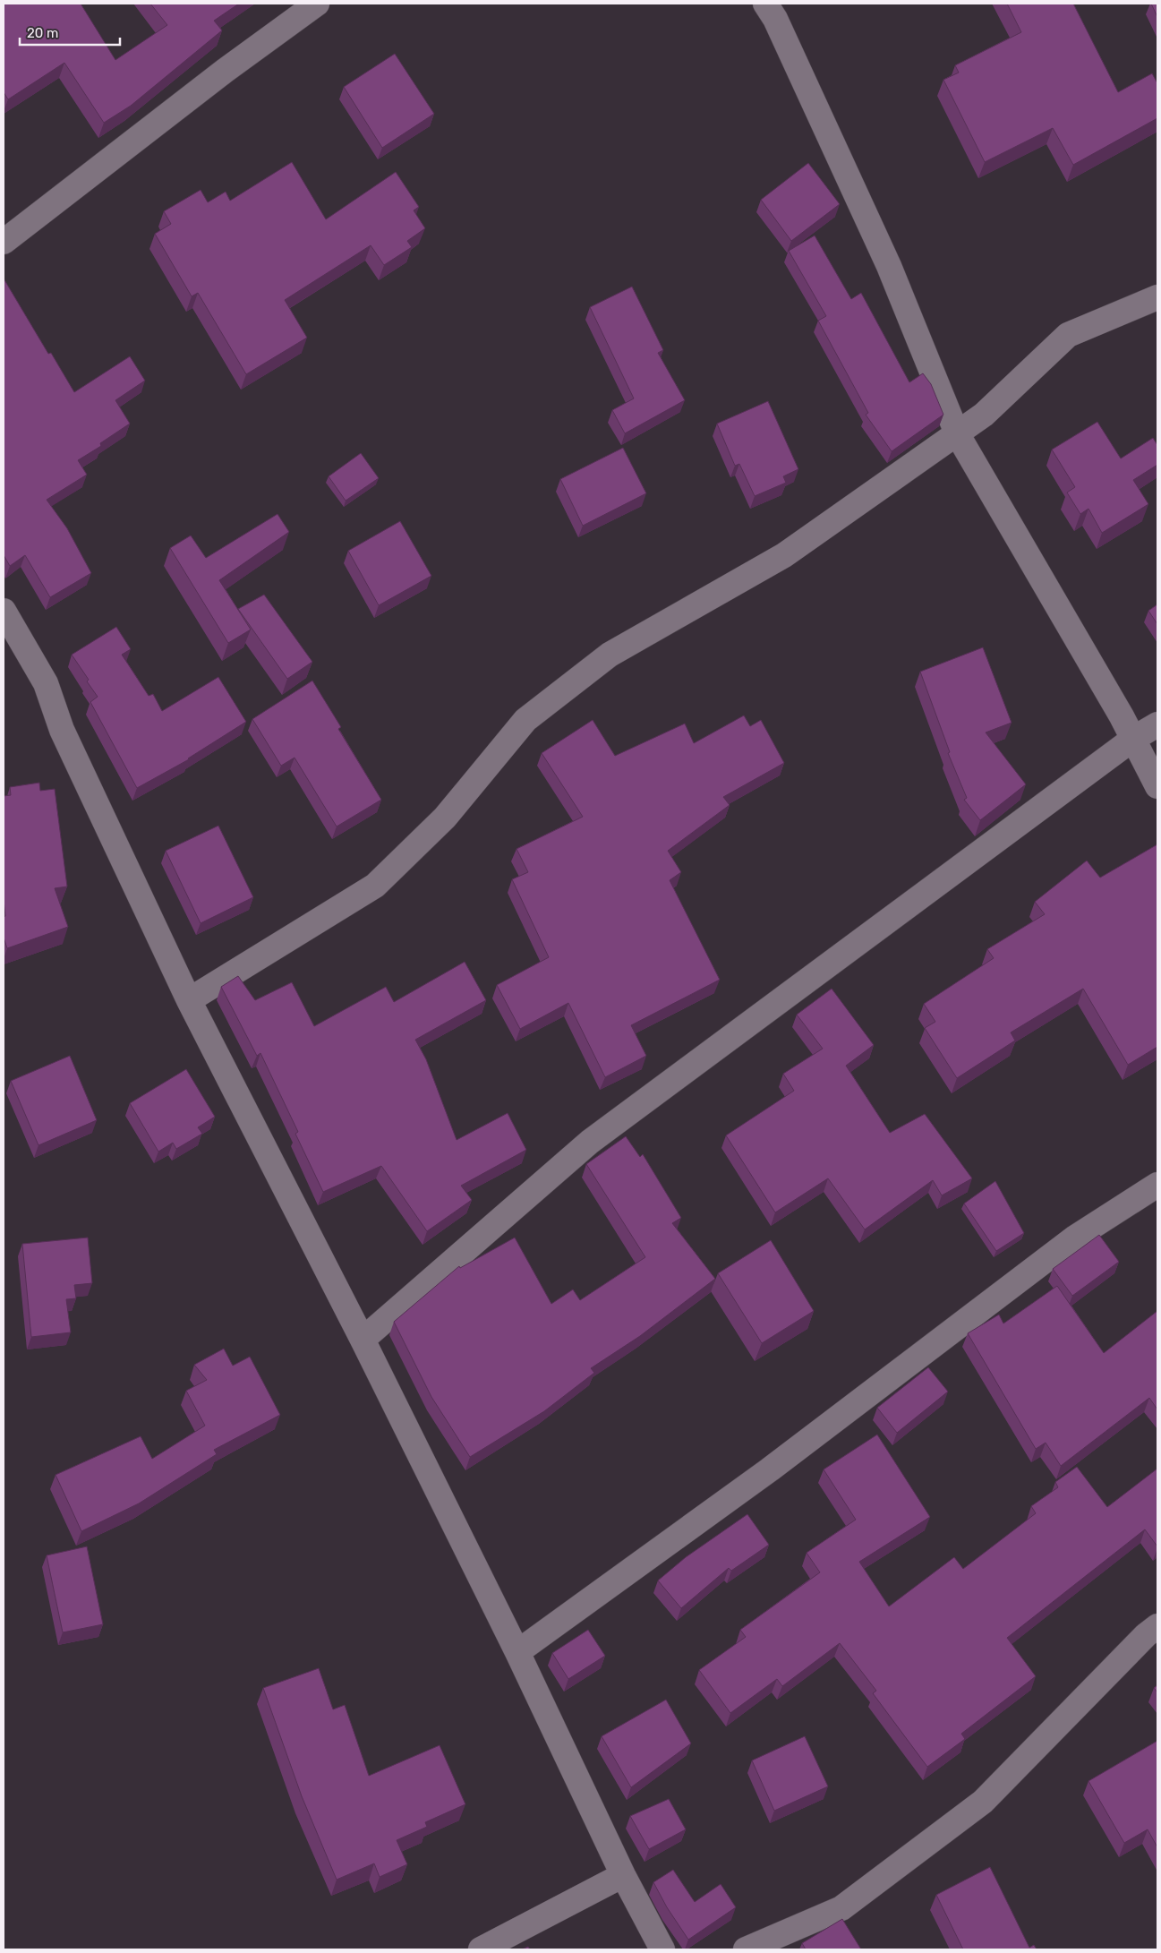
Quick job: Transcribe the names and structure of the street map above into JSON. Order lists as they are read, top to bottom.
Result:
{
  "scale_bar": "20 m"
}
